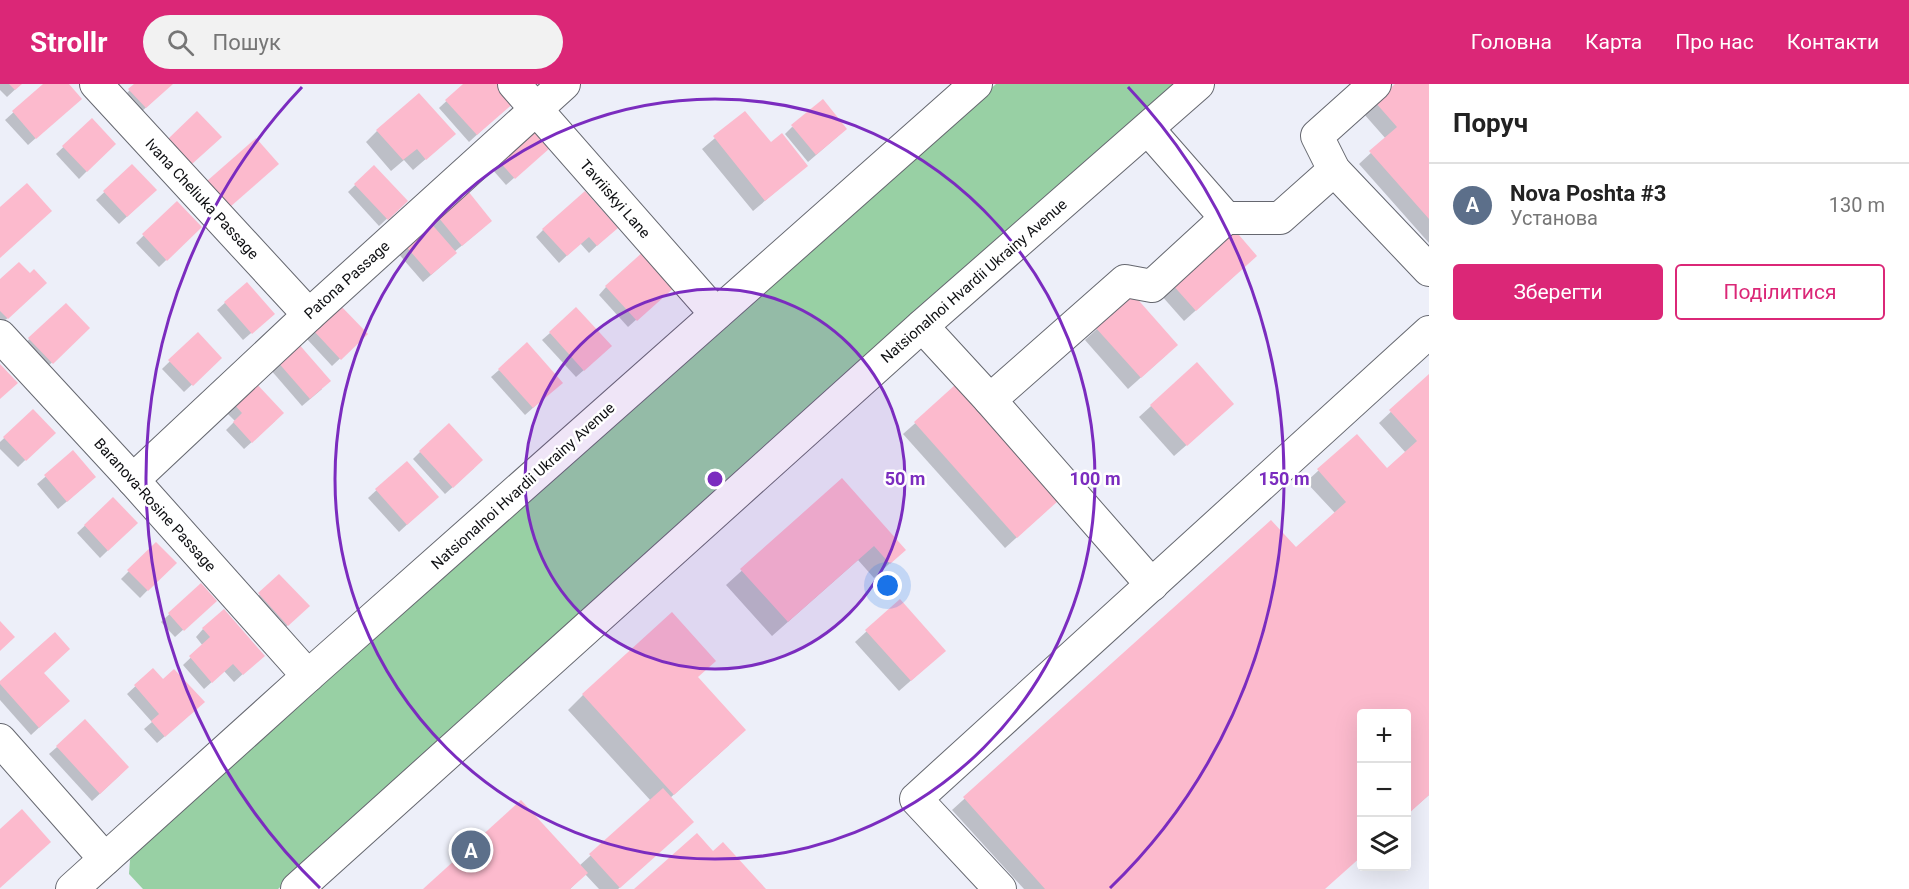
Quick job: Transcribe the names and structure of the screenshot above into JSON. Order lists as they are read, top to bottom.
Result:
{
  "streets": {
    "street": [
      "Ivana Cheliuka Passage",
      "Tavriiskyi Lane",
      "Patona Passage",
      "Natsionalnoi Hvardii Ukrainy Avenue",
      "Baranova-Rosine Passage"
    ]
  },
  "crossings": [
    ["Ivana Cheliuka Passage", "Patona Passage"],
    ["Tavriiskyi Lane", "Patona Passage"],
    ["Tavriiskyi Lane", "Natsionalnoi Hvardii Ukrainy Avenue"],
    ["Patona Passage", "Baranova-Rosine Passage"],
    ["Natsionalnoi Hvardii Ukrainy Avenue", "Baranova-Rosine Passage"]
  ],
  "page": {
    "header": "Strollr",
    "search": "Пошук",
    "nav": [
      "Головна",
      "Карта",
      "Про нас",
      "Контакти"
    ],
    "heading": "Поруч",
    "list": [
      {
        "mark": "A",
        "name": "Nova Poshta #3",
        "note": "Установа",
        "value": "130 m"
      }
    ],
    "buttons": ["Зберегти", "Поділитися"],
    "map_buttons": ["+", "−"],
    "pins": "A"
  },
  "rings": ["50 m", "100 m", "150 m"]
}
